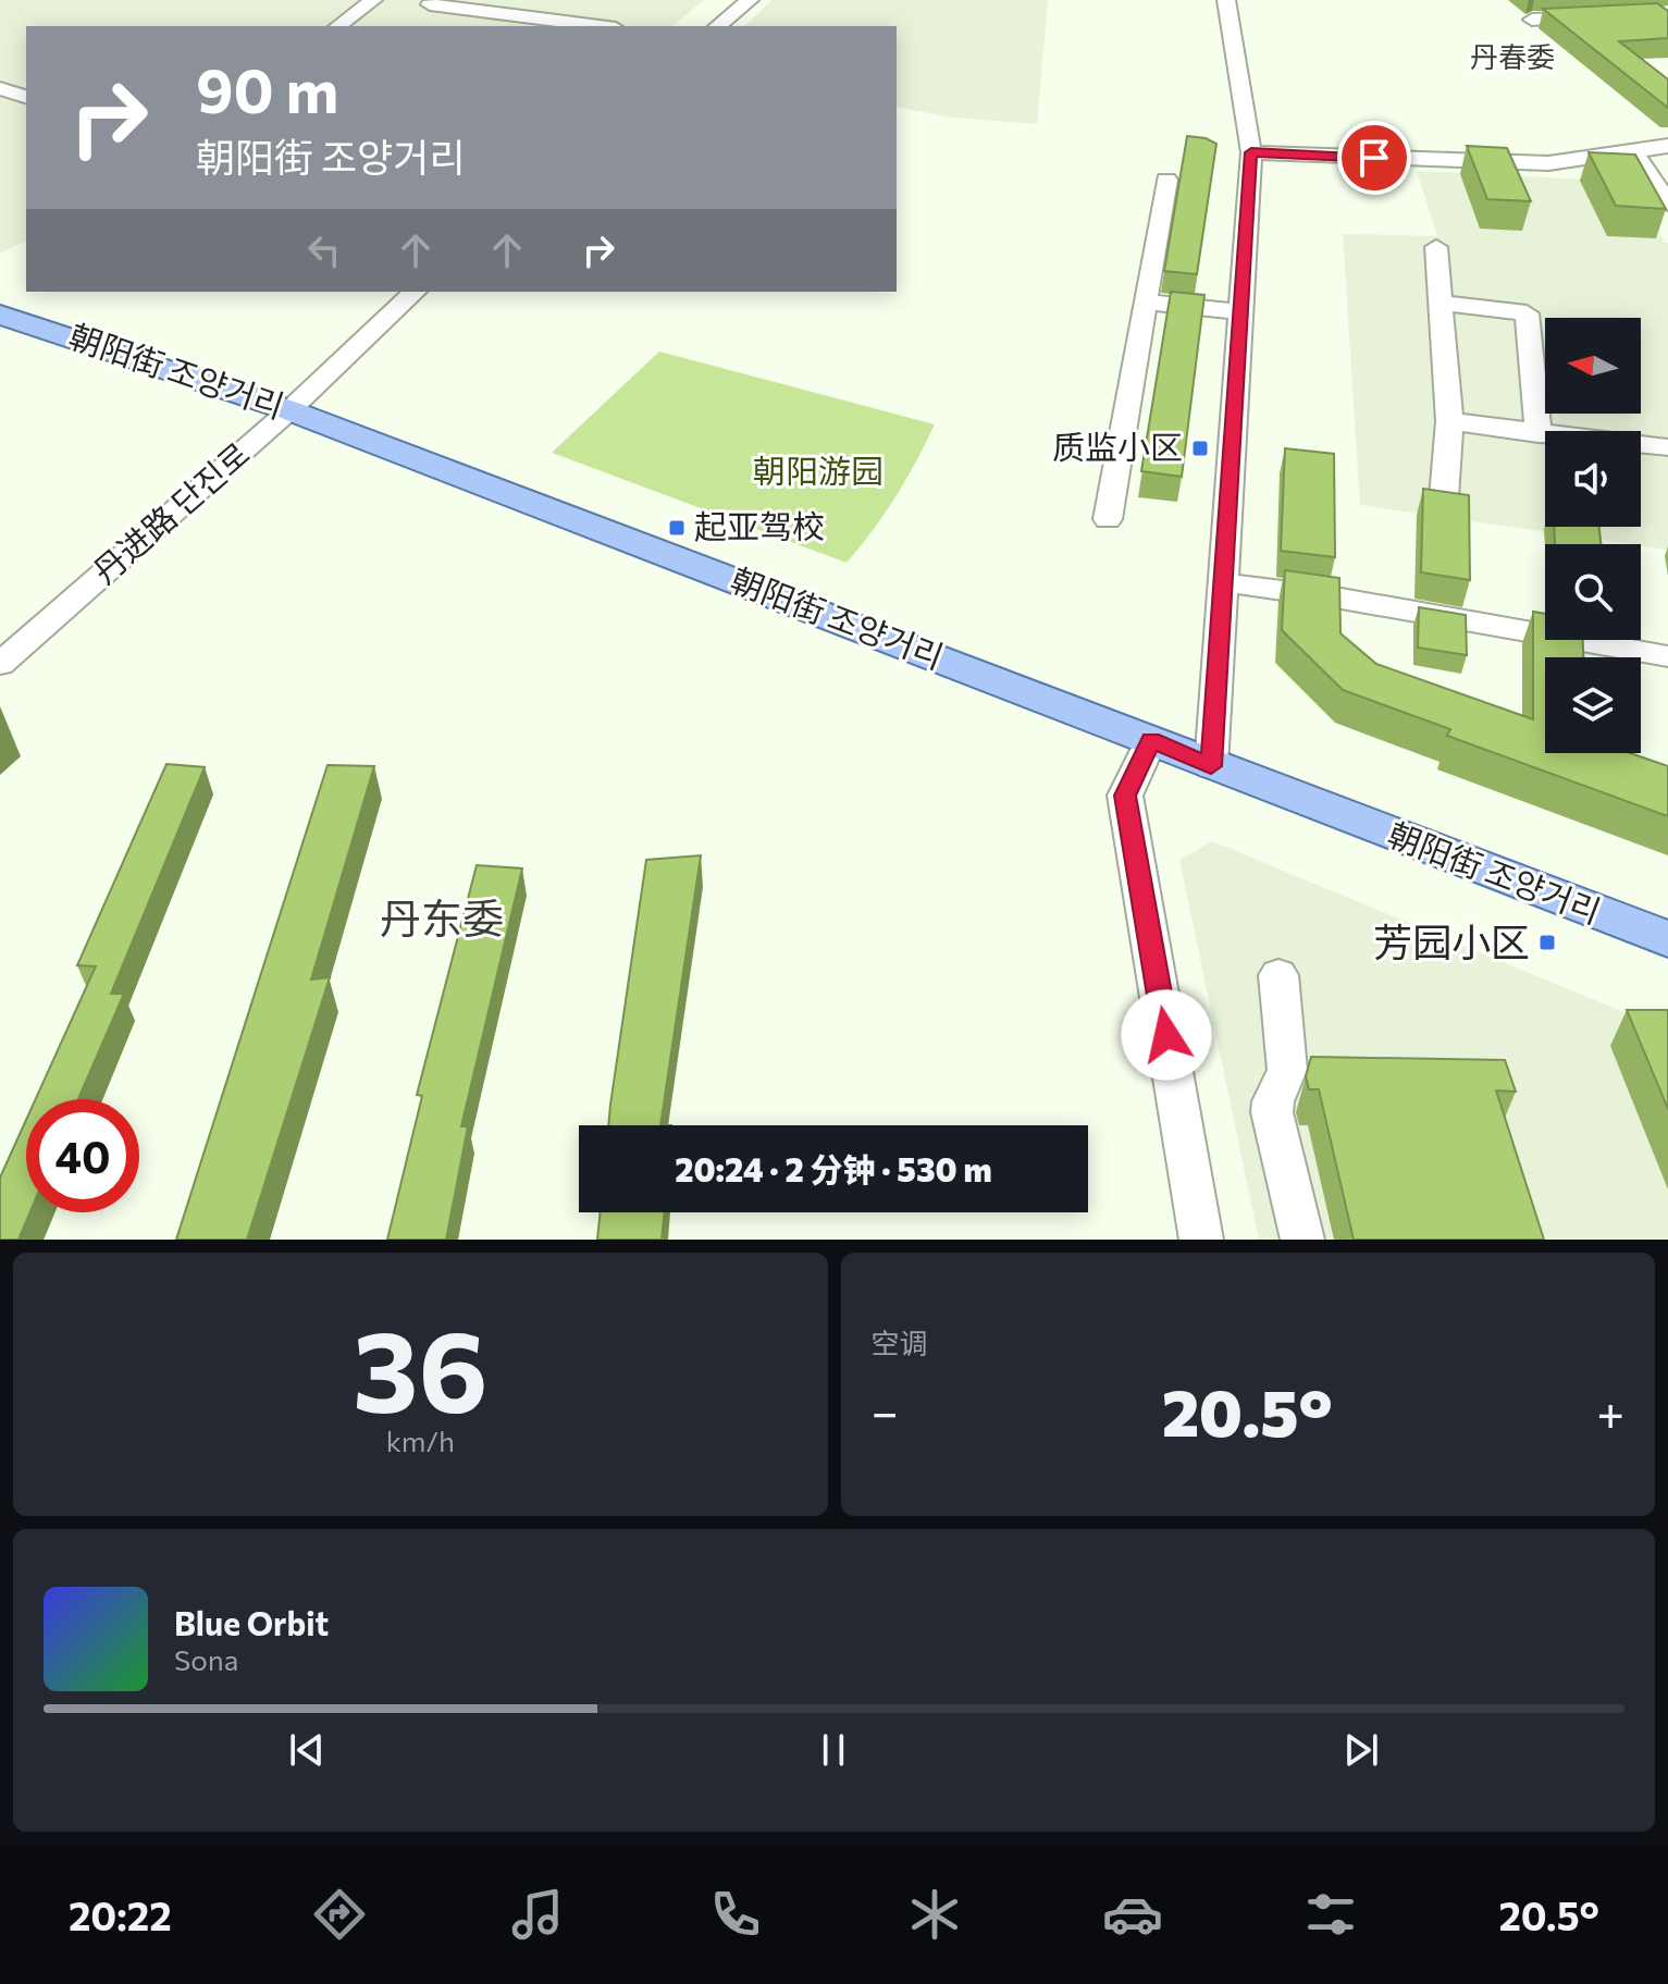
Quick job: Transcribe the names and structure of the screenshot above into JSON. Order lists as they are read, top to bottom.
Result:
{
  "streets": {
    "main road": ["朝阳街 조양거리"],
    "street": ["丹进路 단진로"]
  },
  "crossings": [
    ["朝阳街 조양거리", "丹进路 단진로"]
  ],
  "districts": ["丹春委", "丹东委"],
  "parks": ["朝阳游园"],
  "places": {
    "transit": ["质监小区", "起亚驾校", "芳园小区"]
  },
  "north": "left",
  "page": {
    "turn": ["90 m", "朝阳街 조양거리"],
    "limit": "40",
    "trip": "20:24 · 2 分钟 · 530 m",
    "tile": [
      ["36", "km/h"],
      "空调"
    ],
    "heat": ["−", "20.5°", "+"],
    "song": ["Blue Orbit", "Sona"],
    "tabs": ["20:22", "20.5°"]
  }
}
